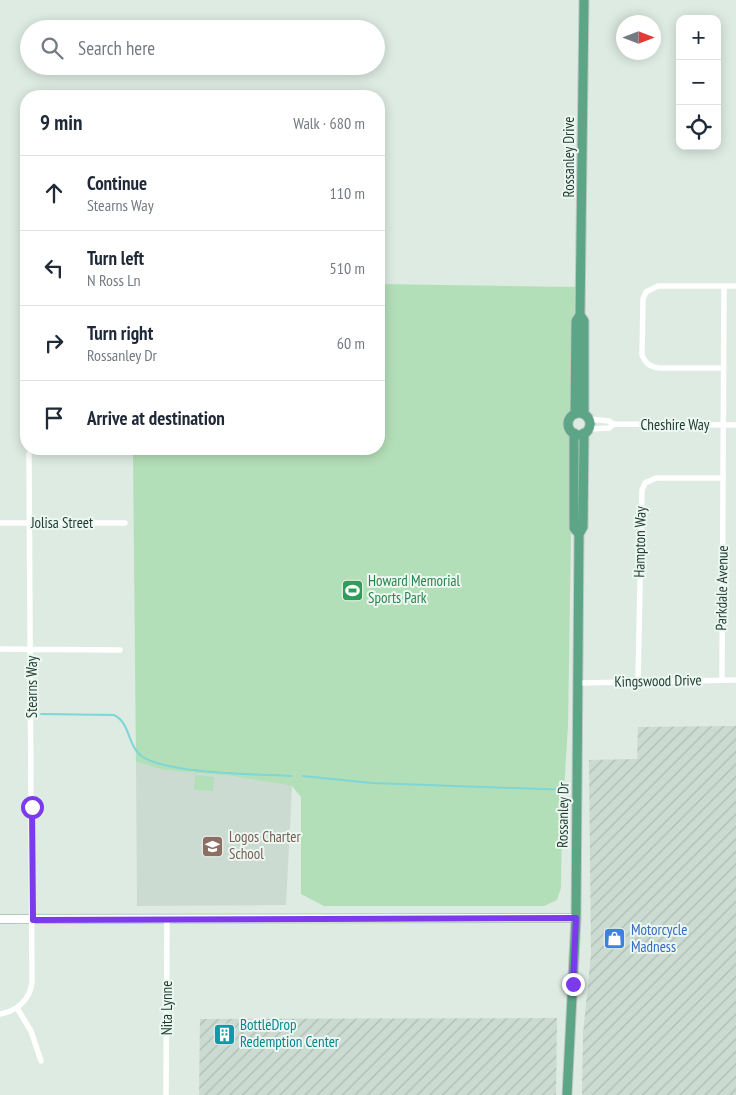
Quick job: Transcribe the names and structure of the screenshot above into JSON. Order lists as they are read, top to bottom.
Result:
{
  "streets": {
    "main road": ["Rossanley Drive", "Rossanley Dr"],
    "street": [
      "Cheshire Way",
      "Jolisa Street",
      "Hampton Way",
      "Parkdale Avenue",
      "Kingswood Drive",
      "Stearns Way",
      "Nita Lynne"
    ]
  },
  "crossings": [
    ["Rossanley Drive", "Cheshire Way"],
    ["Cheshire Way", "Parkdale Avenue"],
    ["Cheshire Way", "Rossanley Dr"],
    ["Jolisa Street", "Stearns Way"],
    ["Hampton Way", "Parkdale Avenue"],
    ["Hampton Way", "Kingswood Drive"],
    ["Parkdale Avenue", "Kingswood Drive"],
    ["Kingswood Drive", "Rossanley Dr"]
  ],
  "places": {
    "sports": ["Howard Memorial Sports Park"],
    "school or university": ["Logos Charter School"],
    "shop": ["Motorcycle Madness"],
    "building": ["BottleDrop Redemption Center"]
  },
  "north": "right",
  "page": {
    "map_buttons": ["+", "−"],
    "search": "Search here",
    "heading": ["9 min", "Walk · 680 m"],
    "list": [
      ["Continue", "Stearns Way", "110 m"],
      ["Turn left", "N Ross Ln", "510 m"],
      ["Turn right", "Rossanley Dr", "60 m"],
      "Arrive at destination"
    ]
  }
}
